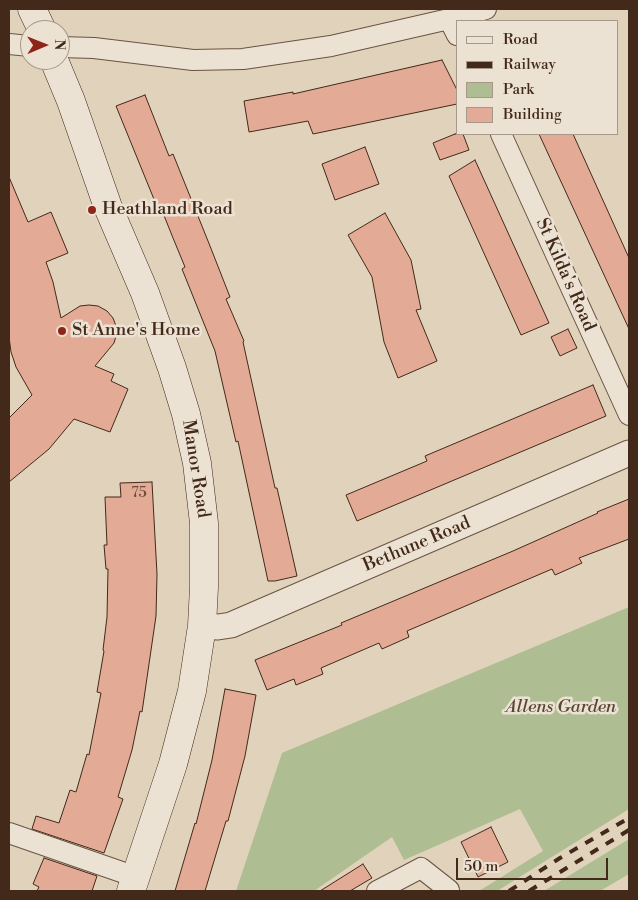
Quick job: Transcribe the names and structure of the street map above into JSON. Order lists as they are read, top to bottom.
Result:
{
  "streets": {
    "main road": ["Manor Road"],
    "street": ["St Kilda's Road", "Bethune Road"]
  },
  "crossings": [
    ["Manor Road", "Bethune Road"]
  ],
  "parks": ["Allens Garden"],
  "places": ["Heathland Road", "St Anne's Home"],
  "house_numbers": ["75"],
  "legend": [
    "Road",
    "Railway",
    "Park",
    "Building"
  ],
  "scale_bar": "50 m",
  "north": "right"
}
